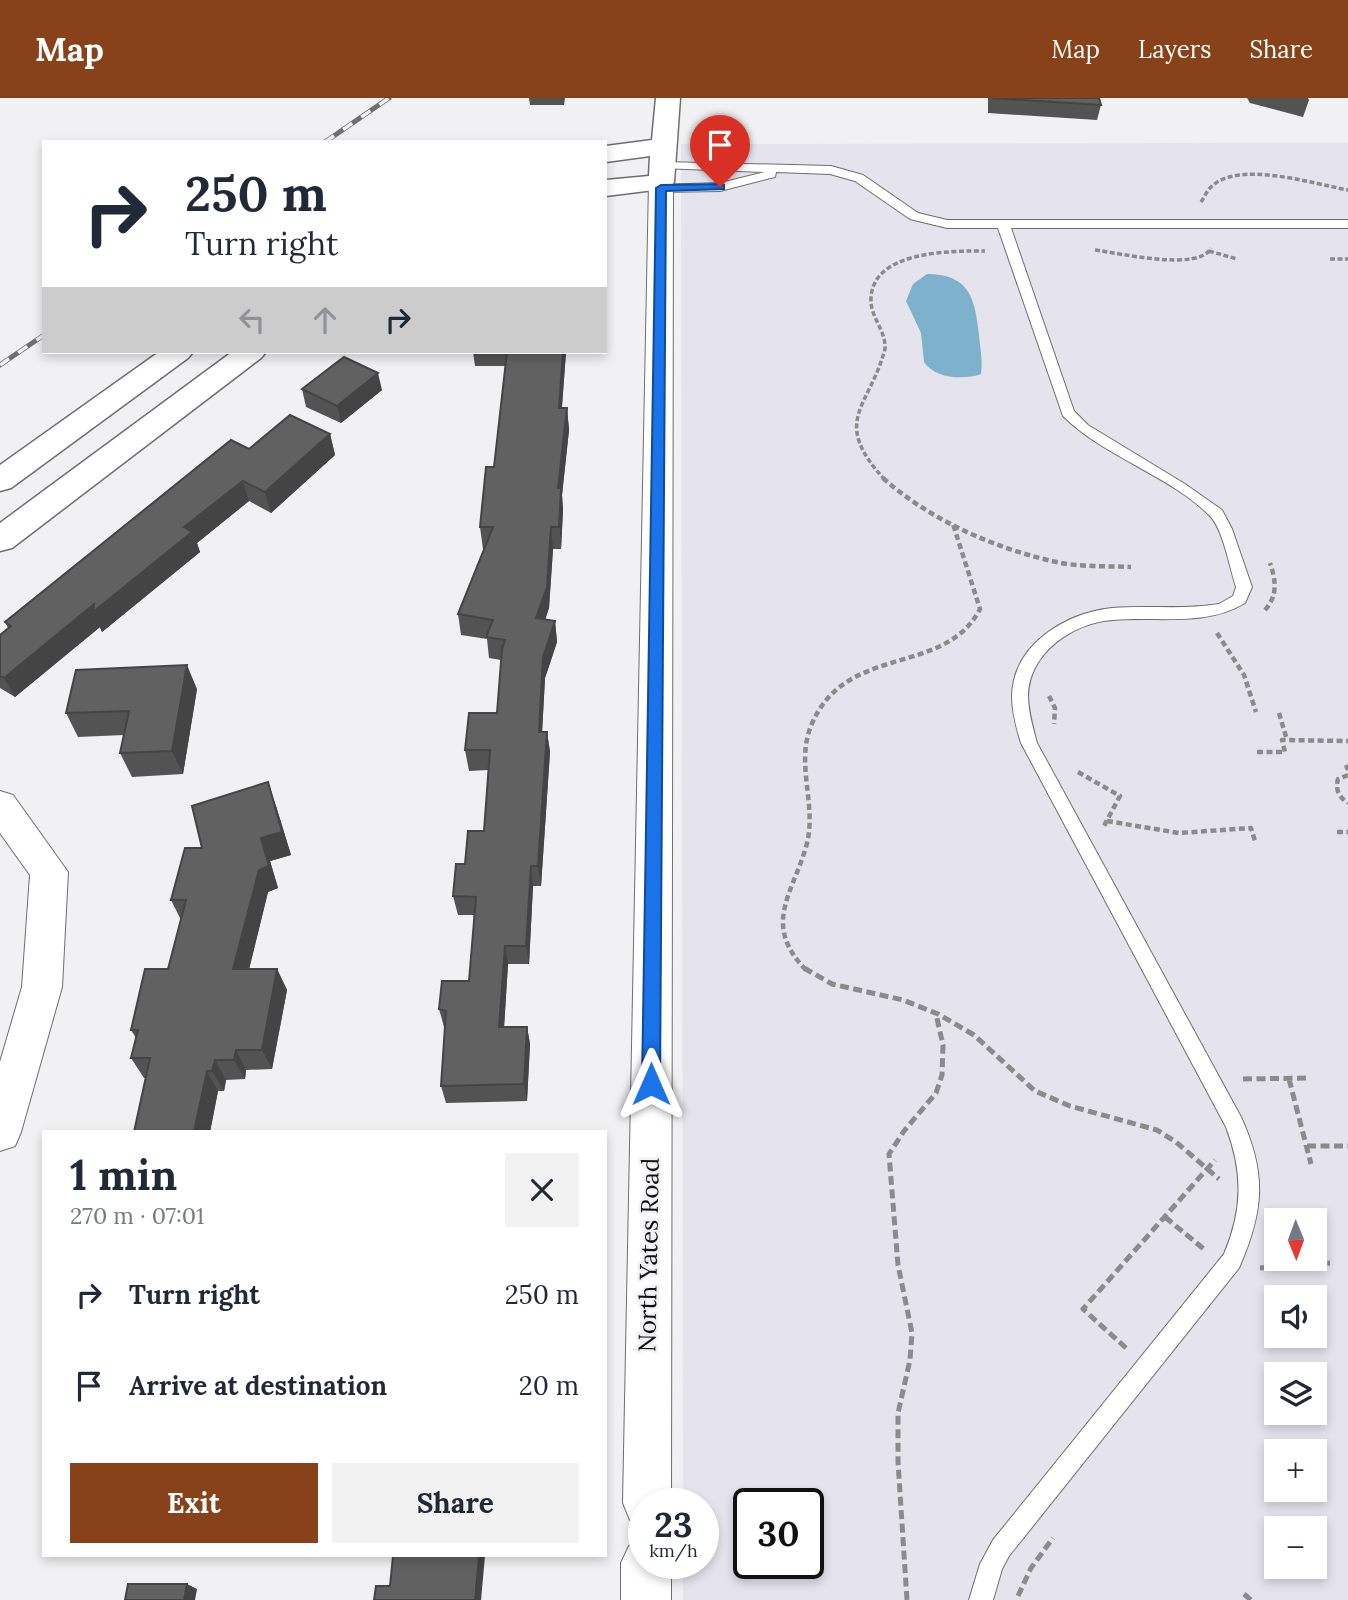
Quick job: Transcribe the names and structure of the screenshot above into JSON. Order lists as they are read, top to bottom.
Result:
{
  "streets": {
    "street": ["North Yates Road"]
  },
  "north": "bottom",
  "page": {
    "header": "Map",
    "nav": ["Map", "Layers", "Share"],
    "turn": ["250 m", "Turn right"],
    "heading": ["1 min", "270 m · 07:01"],
    "map_buttons": ["+", "−"],
    "list": [
      {
        "name": "Turn right",
        "value": "250 m"
      },
      {
        "name": "Arrive at destination",
        "value": "20 m"
      }
    ],
    "buttons": ["Exit", "Share"],
    "speed": "23 km/h",
    "limit": "30"
  }
}
